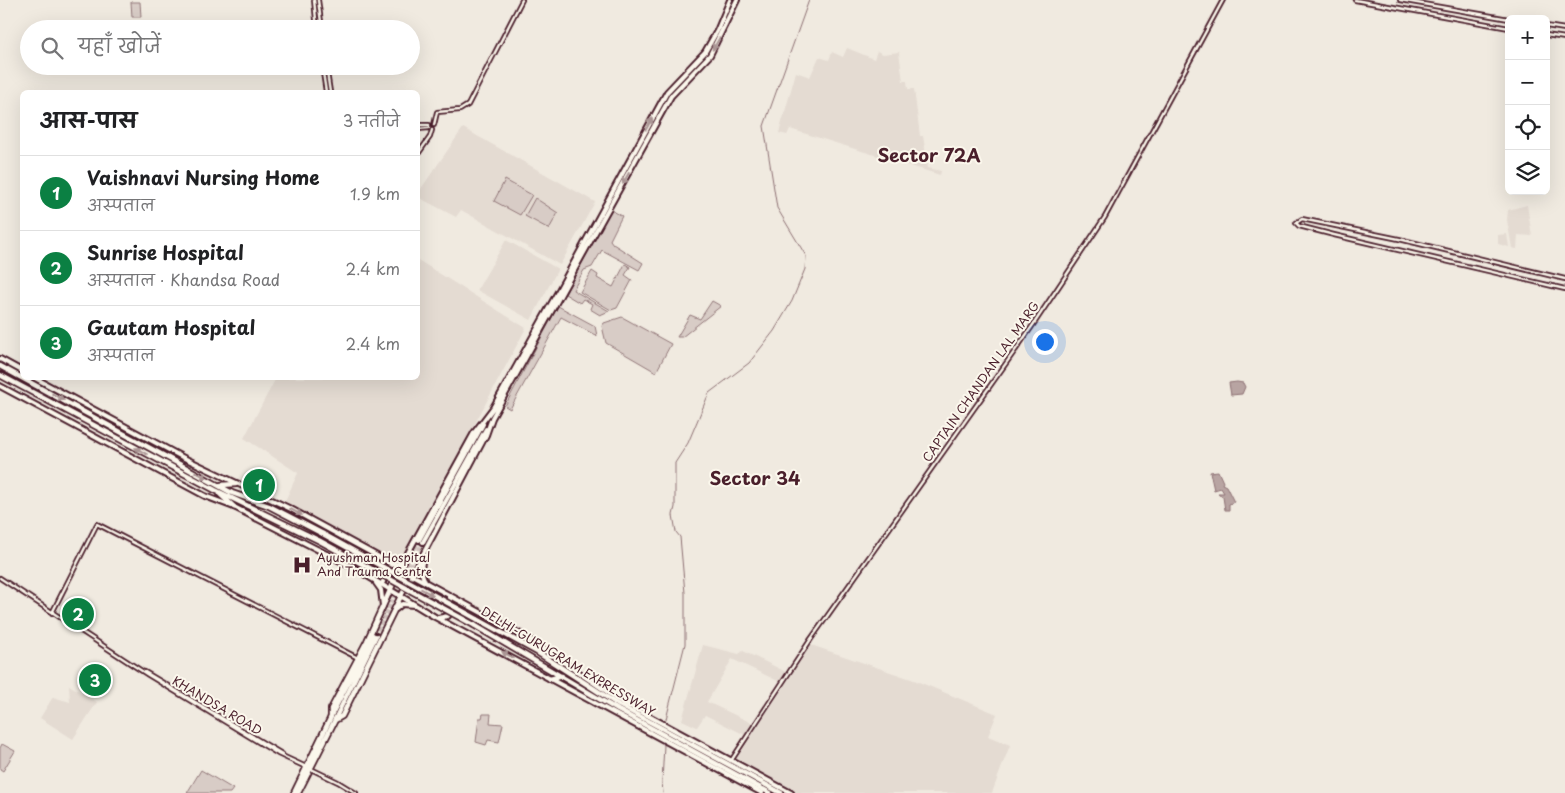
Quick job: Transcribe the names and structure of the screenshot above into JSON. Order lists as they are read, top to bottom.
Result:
{
  "streets": {
    "highway": ["DELHI-GURUGRAM EXPRESSWAY"],
    "street": ["CAPTAIN CHANDAN LAL MARG", "KHANDSA ROAD"]
  },
  "districts": ["Sector 72A", "Sector 34"],
  "places": {
    "hospital": ["Ayushman Hospital And Trauma Centre"]
  },
  "page": {
    "map_buttons": ["+", "−"],
    "search": "यहाँ खोजें",
    "heading": ["आस-पास", "3 नतीजे"],
    "list": [
      {
        "mark": "1",
        "name": "Vaishnavi Nursing Home",
        "note": "अस्पताल",
        "value": "1.9 km"
      },
      {
        "mark": "2",
        "name": "Sunrise Hospital",
        "note": "अस्पताल · Khandsa Road",
        "value": "2.4 km"
      },
      {
        "mark": "3",
        "name": "Gautam Hospital",
        "note": "अस्पताल",
        "value": "2.4 km"
      }
    ],
    "pins": ["1", "2", "3"]
  }
}
